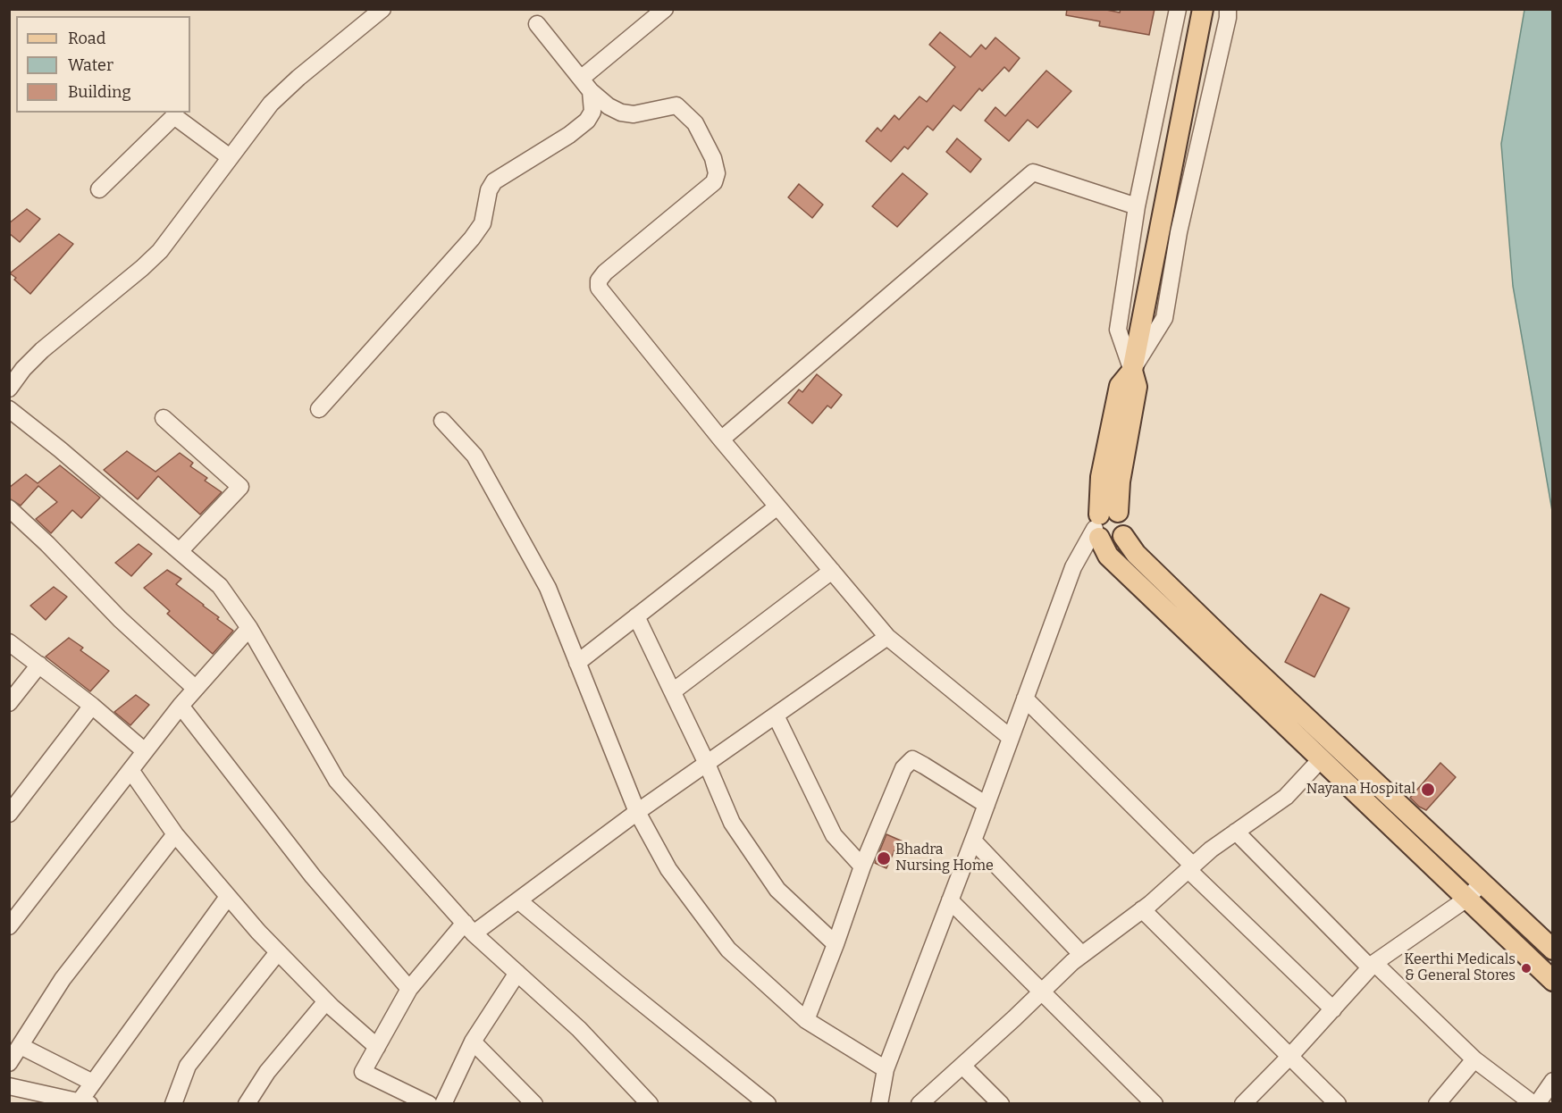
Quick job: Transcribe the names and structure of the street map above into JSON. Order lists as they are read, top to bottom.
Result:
{
  "places": ["Nayana Hospital", "Bhadra Nursing Home", "Keerthi Medicals & General Stores"],
  "legend": ["Road", "Water", "Building"]
}
